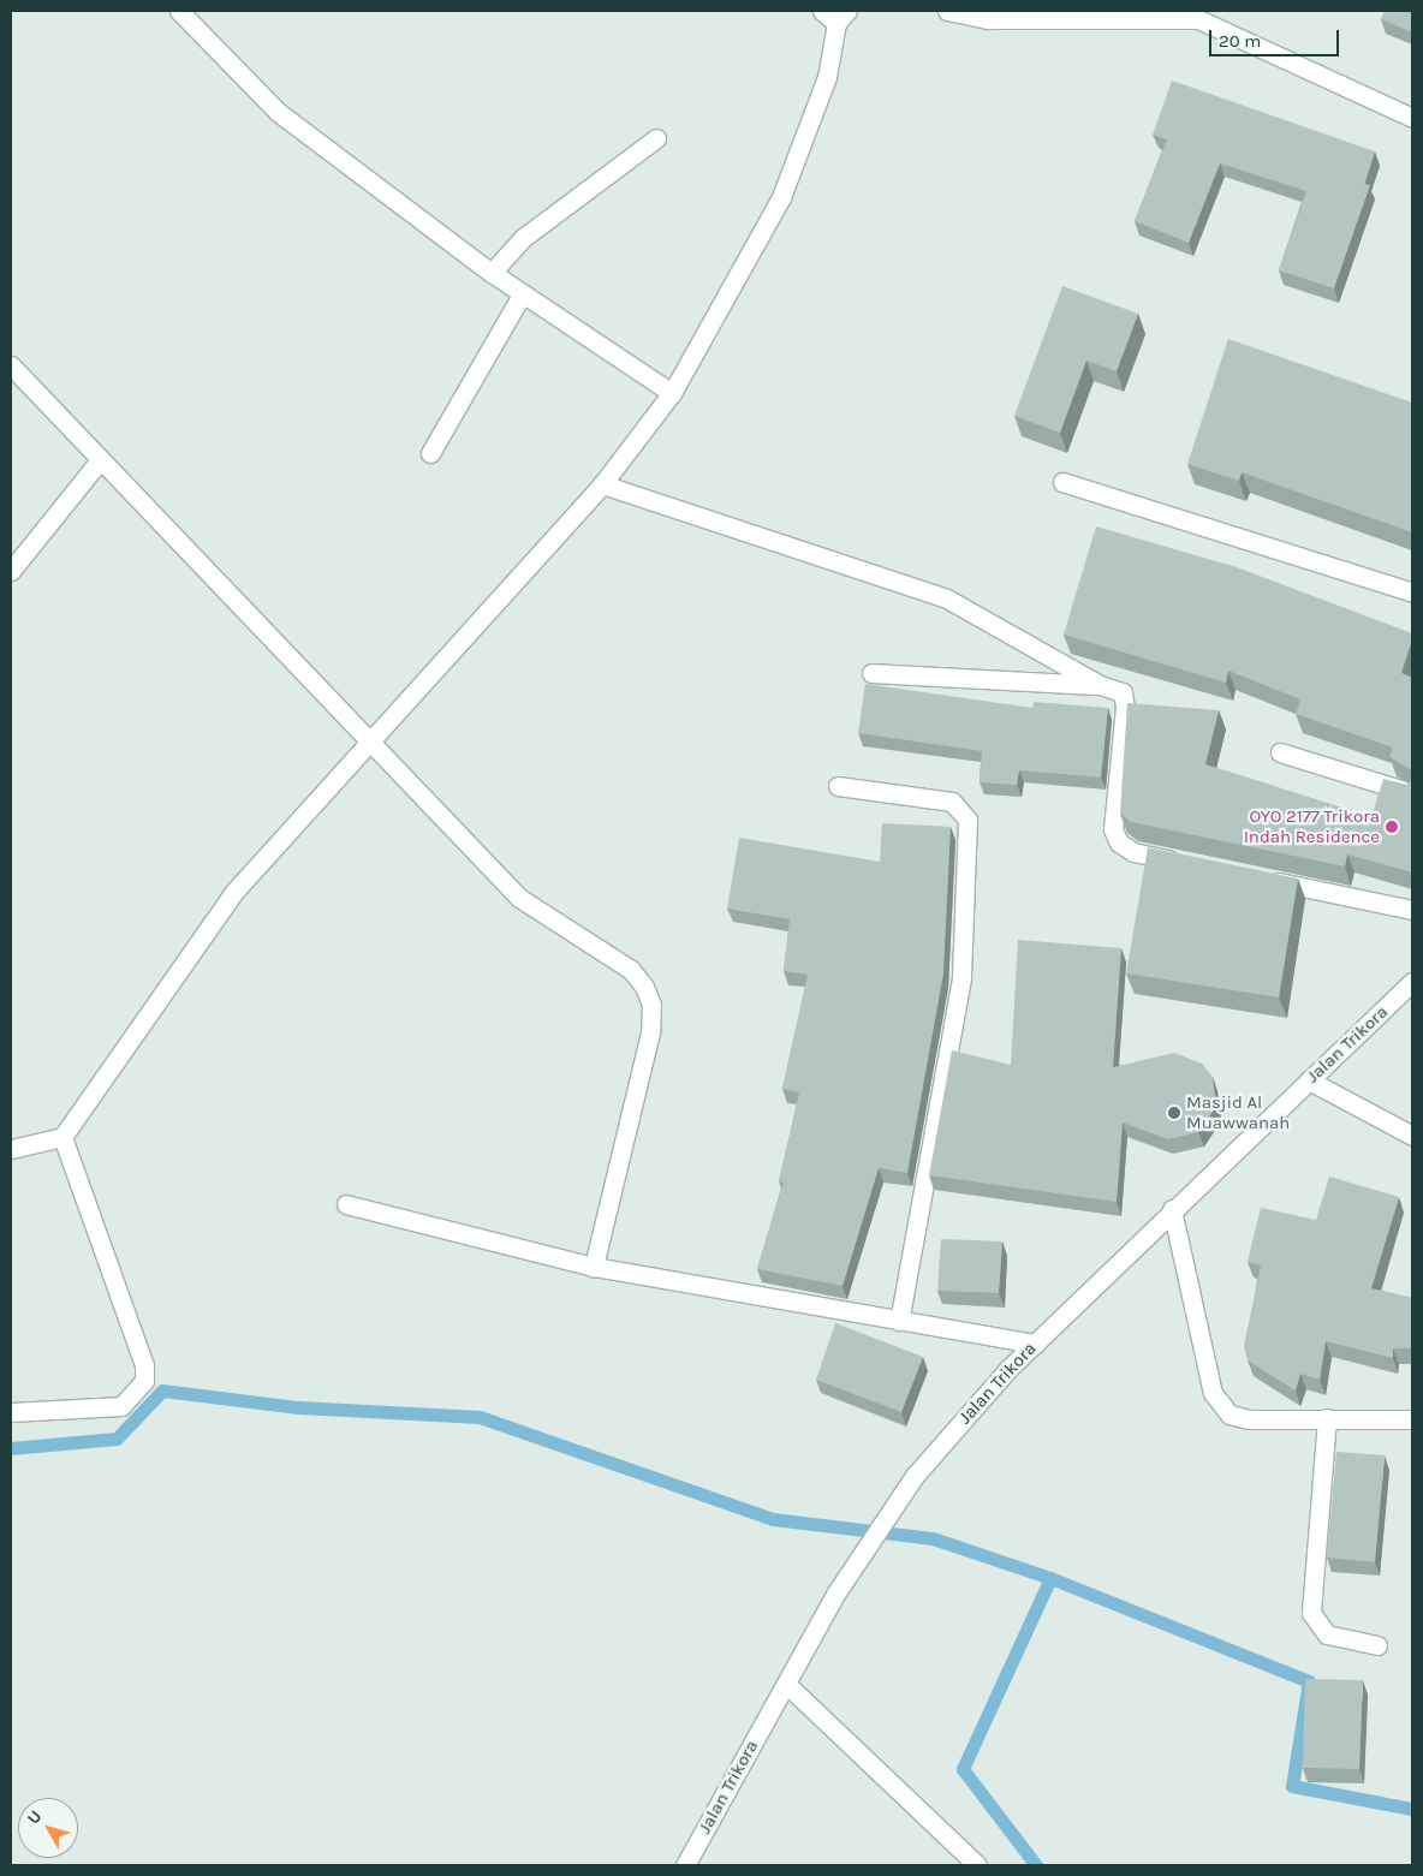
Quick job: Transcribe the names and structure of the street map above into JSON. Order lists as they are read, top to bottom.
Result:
{
  "streets": {
    "street": ["Jalan Trikora"]
  },
  "places": ["OYO 2177 Trikora Indah Residence", "Masjid Al Muawwanah"],
  "scale_bar": "20 m",
  "north": "top left"
}
